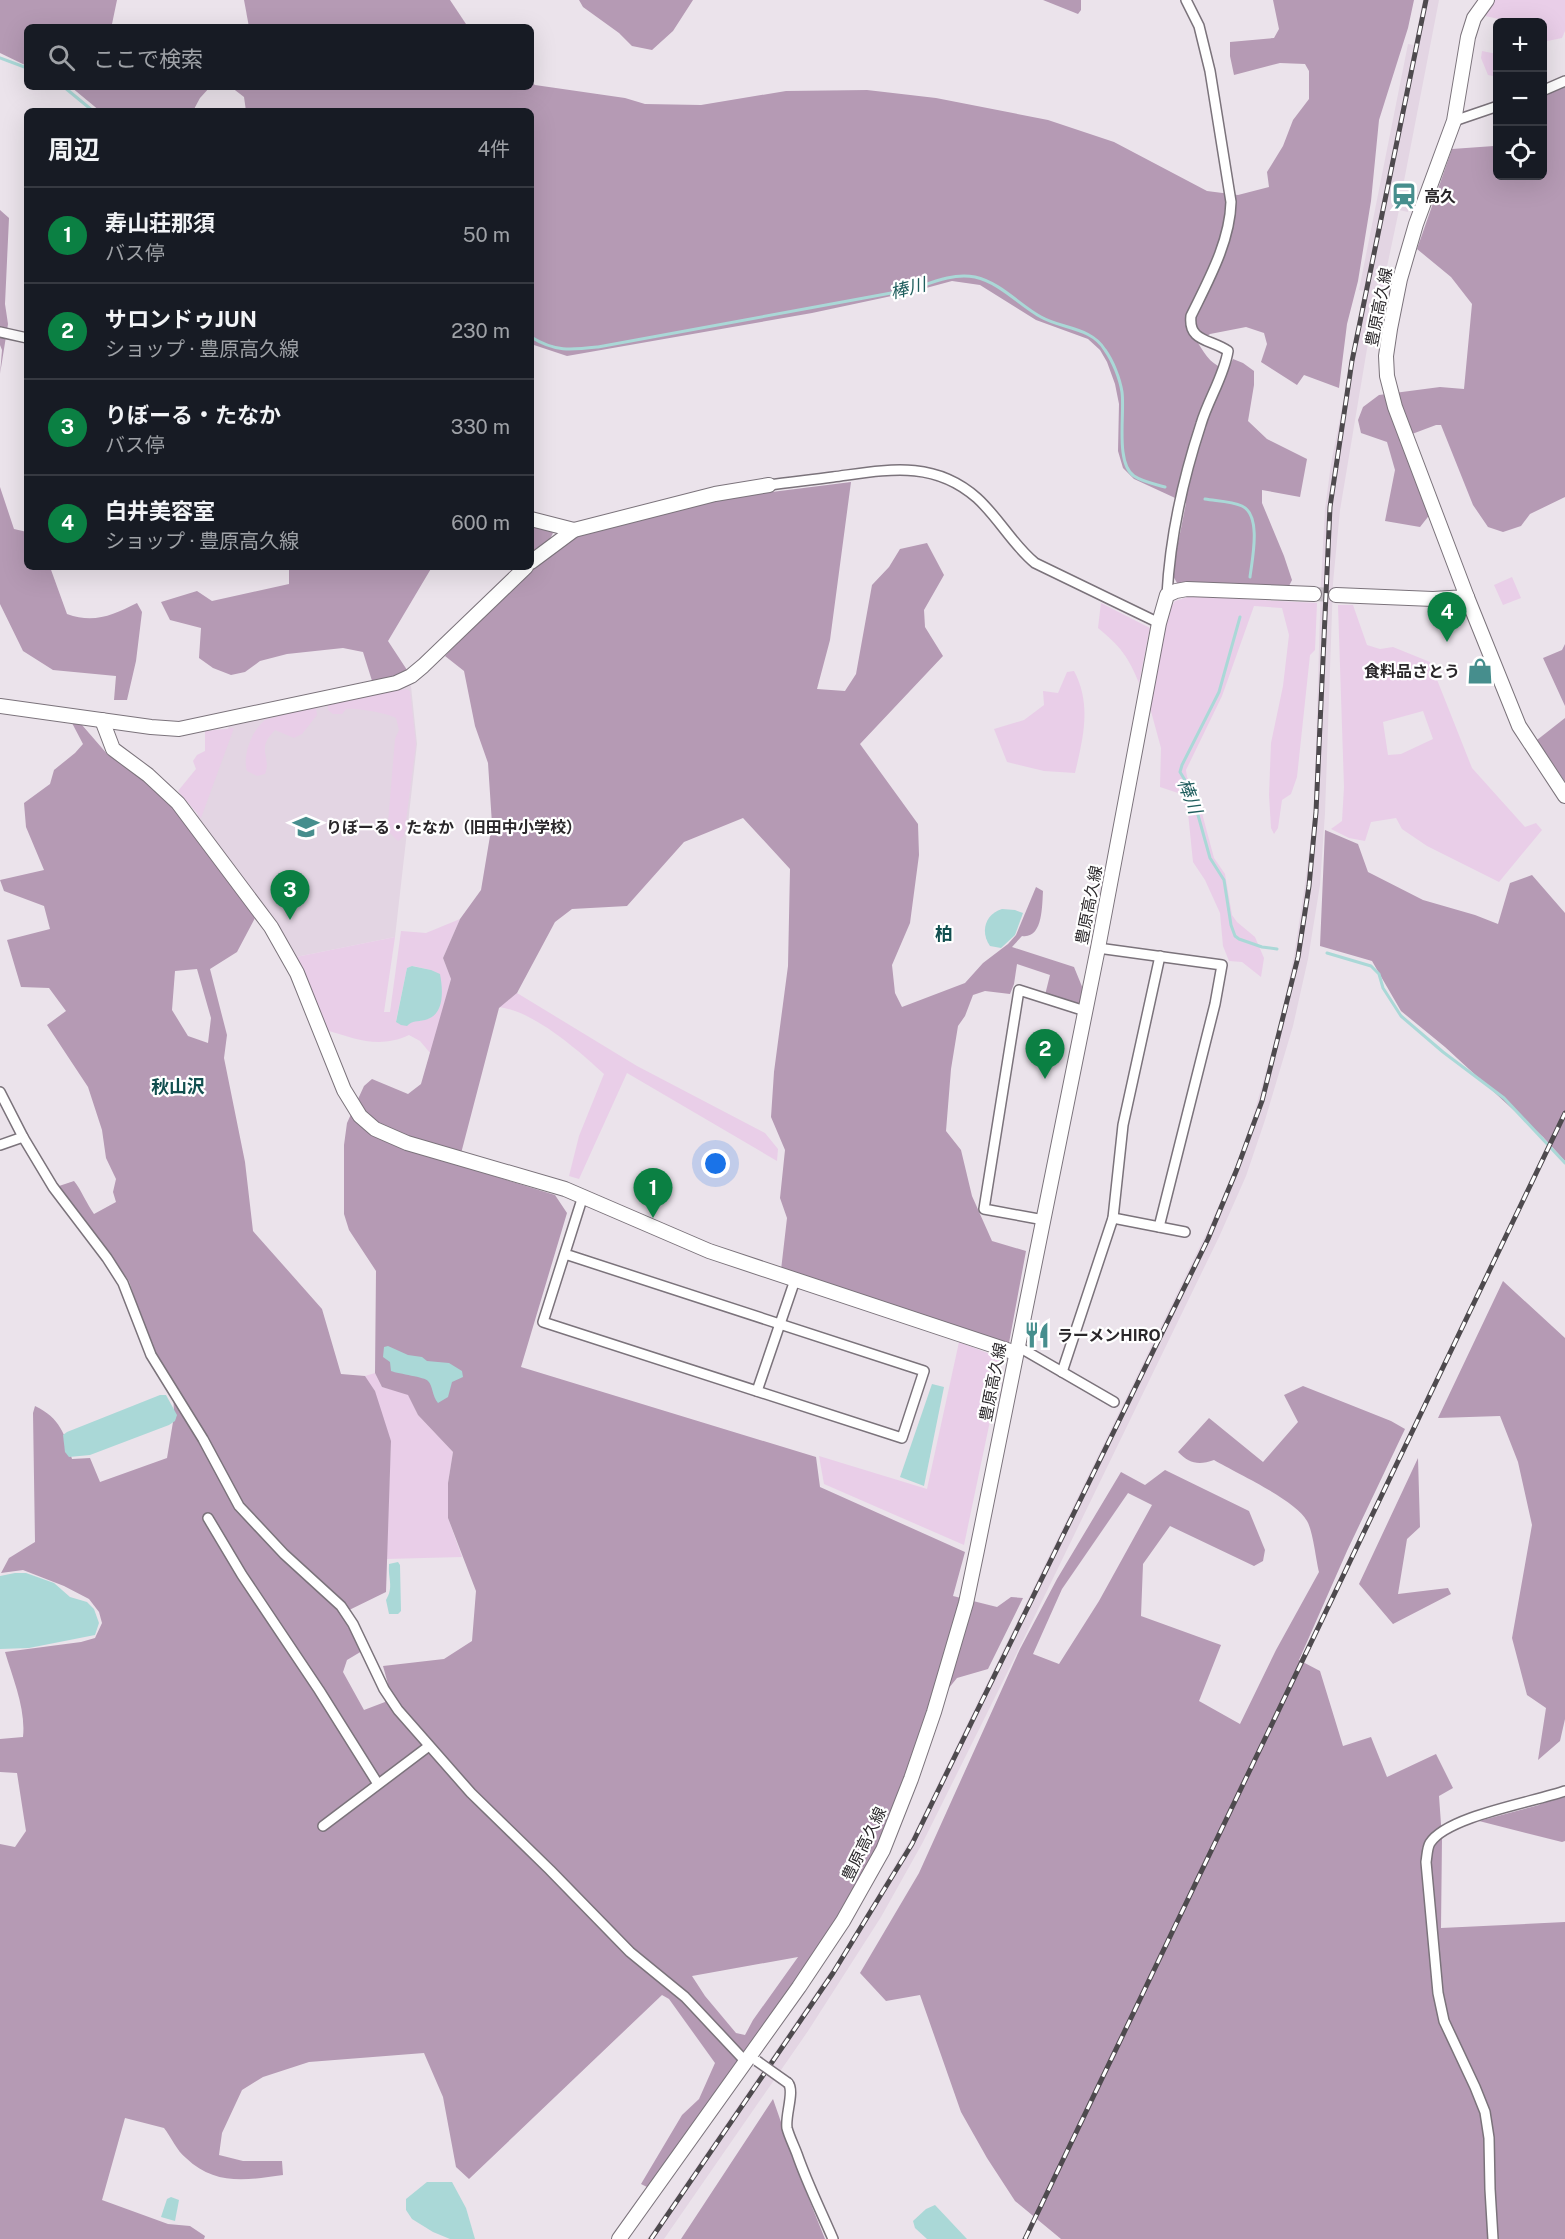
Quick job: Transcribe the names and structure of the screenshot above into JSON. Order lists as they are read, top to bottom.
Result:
{
  "streets": {
    "main road": ["豊原高久線"]
  },
  "districts": ["柏", "秋山沢"],
  "water": ["棒川"],
  "places": {
    "station": ["高久"],
    "shop": ["食料品さとう"],
    "school or university": ["りぼーる・たなか（旧田中小学校）"],
    "restaurant": ["ラーメンHIRO"]
  },
  "page": {
    "map_buttons": ["+", "−"],
    "search": "ここで検索",
    "heading": ["周辺", "4件"],
    "list": [
      {
        "mark": "1",
        "name": "寿山荘那須",
        "note": "バス停",
        "value": "50 m"
      },
      {
        "mark": "2",
        "name": "サロンドゥJUN",
        "note": "ショップ · 豊原高久線",
        "value": "230 m"
      },
      {
        "mark": "3",
        "name": "りぼーる・たなか",
        "note": "バス停",
        "value": "330 m"
      },
      {
        "mark": "4",
        "name": "白井美容室",
        "note": "ショップ · 豊原高久線",
        "value": "600 m"
      }
    ],
    "pins": [
      "4",
      "3",
      "2",
      "1"
    ]
  }
}
